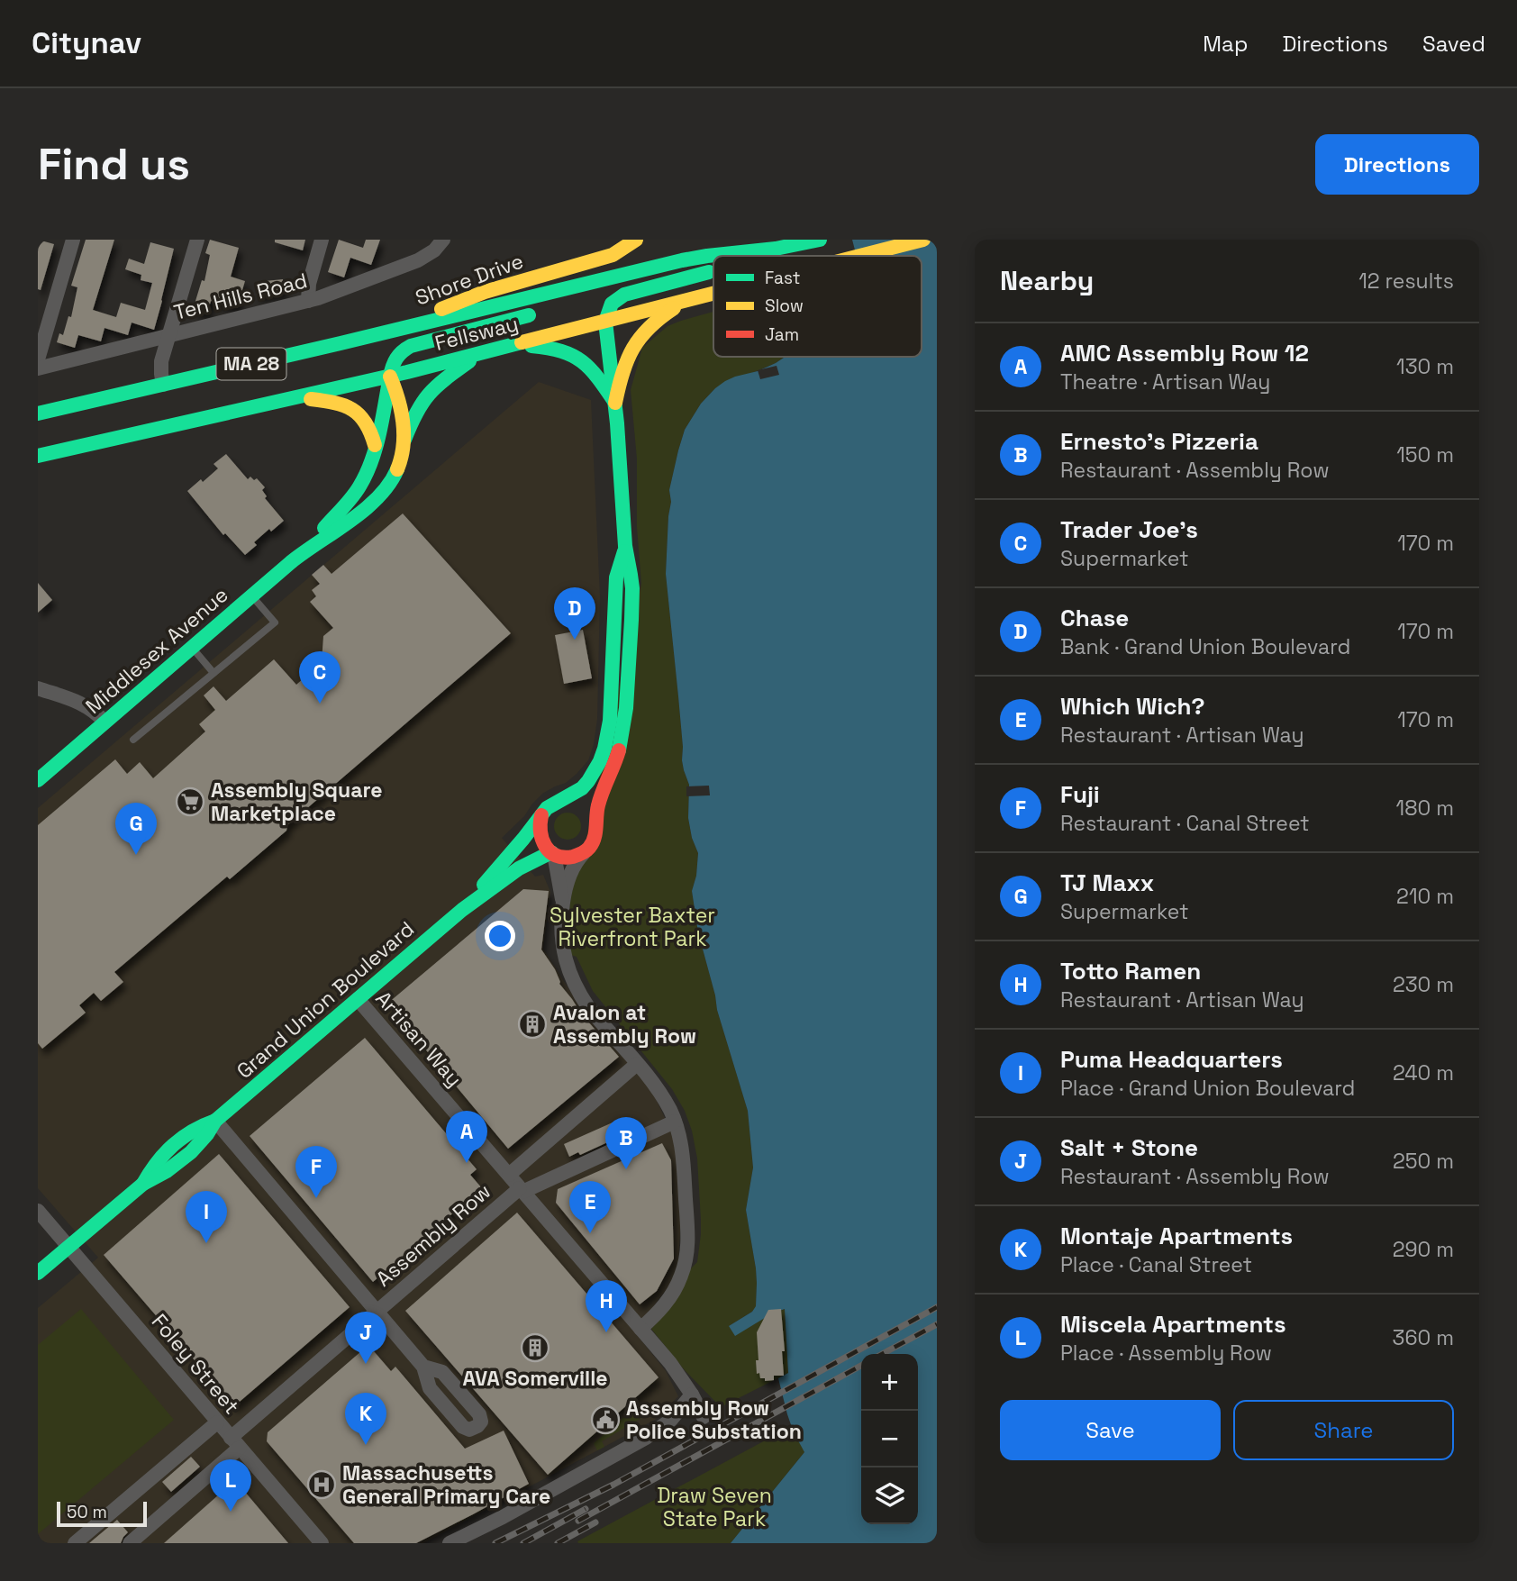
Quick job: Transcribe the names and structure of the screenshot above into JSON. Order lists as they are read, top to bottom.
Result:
{
  "streets": {
    "main road": [
      "Shore Drive",
      "Fellsway",
      "MA 28",
      "Middlesex Avenue",
      "Grand Union Boulevard"
    ],
    "street": [
      "Ten Hills Road",
      "Artisan Way",
      "Assembly Row",
      "Foley Street"
    ]
  },
  "crossings": [
    ["Shore Drive", "Fellsway"],
    ["Fellsway", "Middlesex Avenue"],
    ["Grand Union Boulevard", "Artisan Way"],
    ["Grand Union Boulevard", "Foley Street"],
    ["Artisan Way", "Assembly Row"],
    ["Assembly Row", "Foley Street"]
  ],
  "parks": ["Sylvester Baxter Riverfront Park", "Draw Seven State Park"],
  "places": {
    "supermarket": ["Assembly Square Marketplace"],
    "building": ["Avalon at Assembly Row", "AVA Somerville"],
    "public building": ["Assembly Row Police Substation"],
    "hospital": ["Massachusetts General Primary Care"]
  },
  "legend": ["Fast", "Slow", "Jam"],
  "scale_bar": "50 m",
  "page": {
    "header": "Citynav",
    "nav": ["Map", "Directions", "Saved"],
    "buttons": [
      "Directions",
      ["Save", "Share"]
    ],
    "title": "Find us",
    "heading": ["Nearby", "12 results"],
    "list": [
      {
        "mark": "A",
        "name": "AMC Assembly Row 12",
        "note": "Theatre · Artisan Way",
        "value": "130 m"
      },
      {
        "mark": "B",
        "name": "Ernesto's Pizzeria",
        "note": "Restaurant · Assembly Row",
        "value": "150 m"
      },
      {
        "mark": "C",
        "name": "Trader Joe's",
        "note": "Supermarket",
        "value": "170 m"
      },
      {
        "mark": "D",
        "name": "Chase",
        "note": "Bank · Grand Union Boulevard",
        "value": "170 m"
      },
      {
        "mark": "E",
        "name": "Which Wich?",
        "note": "Restaurant · Artisan Way",
        "value": "170 m"
      },
      {
        "mark": "F",
        "name": "Fuji",
        "note": "Restaurant · Canal Street",
        "value": "180 m"
      },
      {
        "mark": "G",
        "name": "TJ Maxx",
        "note": "Supermarket",
        "value": "210 m"
      },
      {
        "mark": "H",
        "name": "Totto Ramen",
        "note": "Restaurant · Artisan Way",
        "value": "230 m"
      },
      {
        "mark": "I",
        "name": "Puma Headquarters",
        "note": "Place · Grand Union Boulevard",
        "value": "240 m"
      },
      {
        "mark": "J",
        "name": "Salt + Stone",
        "note": "Restaurant · Assembly Row",
        "value": "250 m"
      },
      {
        "mark": "K",
        "name": "Montaje Apartments",
        "note": "Place · Canal Street",
        "value": "290 m"
      },
      {
        "mark": "L",
        "name": "Miscela Apartments",
        "note": "Place · Assembly Row",
        "value": "360 m"
      }
    ],
    "pins": [
      "D",
      "C",
      "G",
      "A",
      "B",
      "F",
      "E",
      "I",
      "H",
      "J",
      "K",
      "L"
    ],
    "map_buttons": ["+", "−"],
    "scale": "50 m"
  }
}
